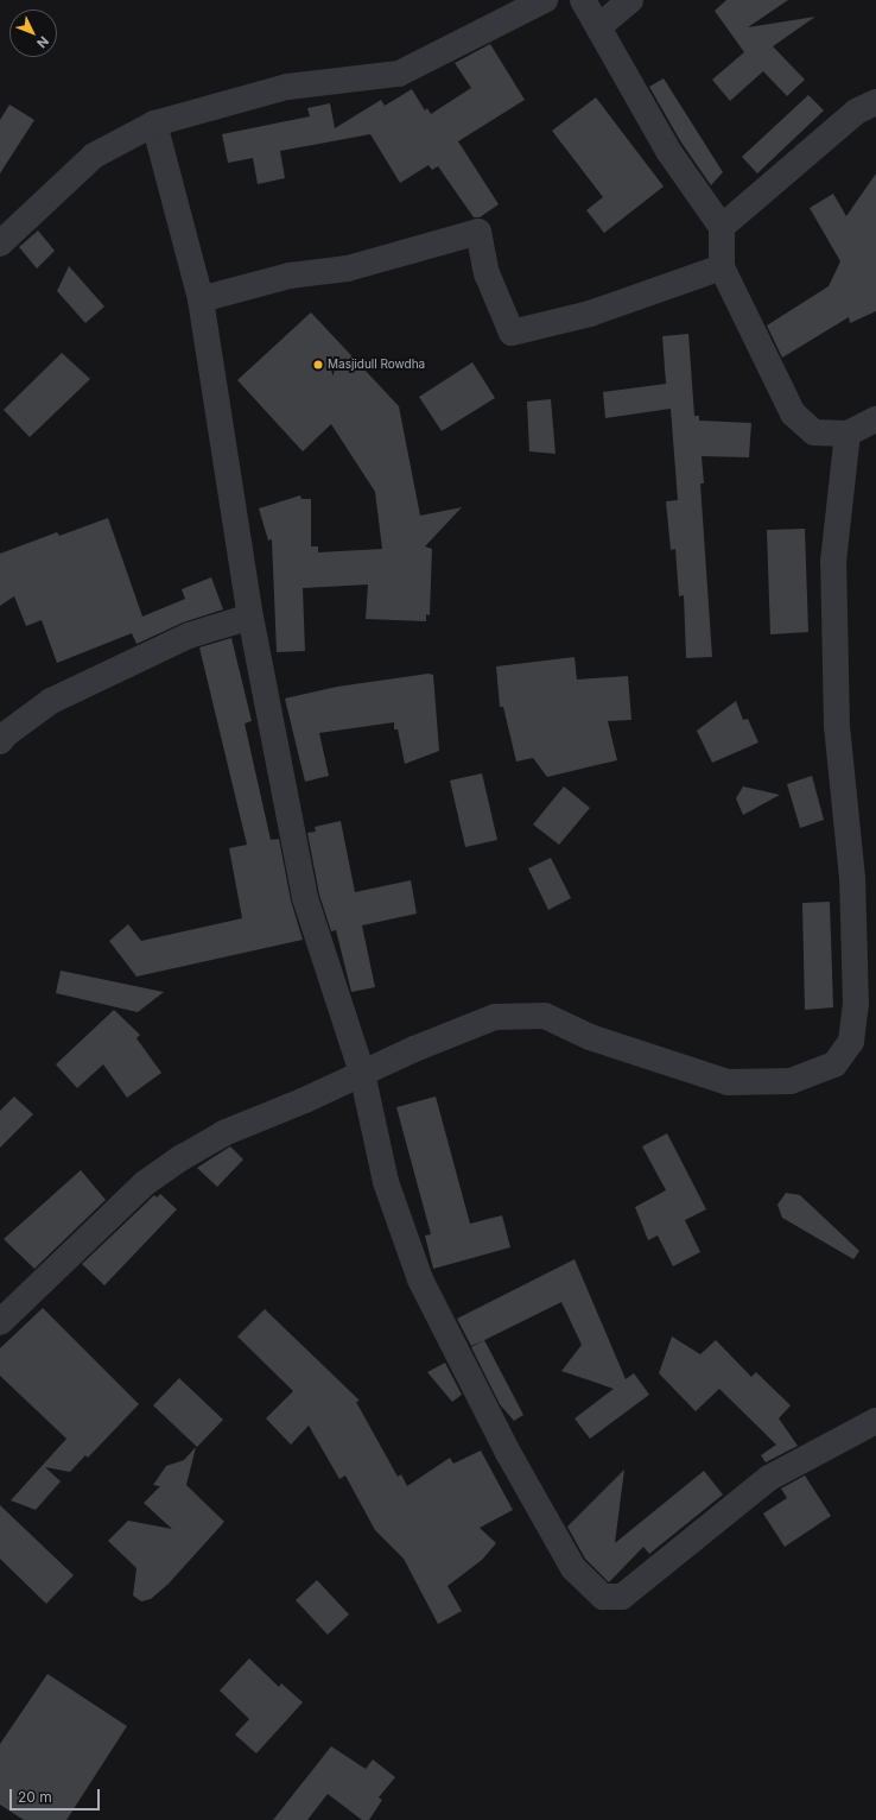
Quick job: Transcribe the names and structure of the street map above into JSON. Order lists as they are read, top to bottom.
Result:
{
  "places": ["Masjidull Rowdha"],
  "scale_bar": "20 m",
  "north": "bottom right"
}
